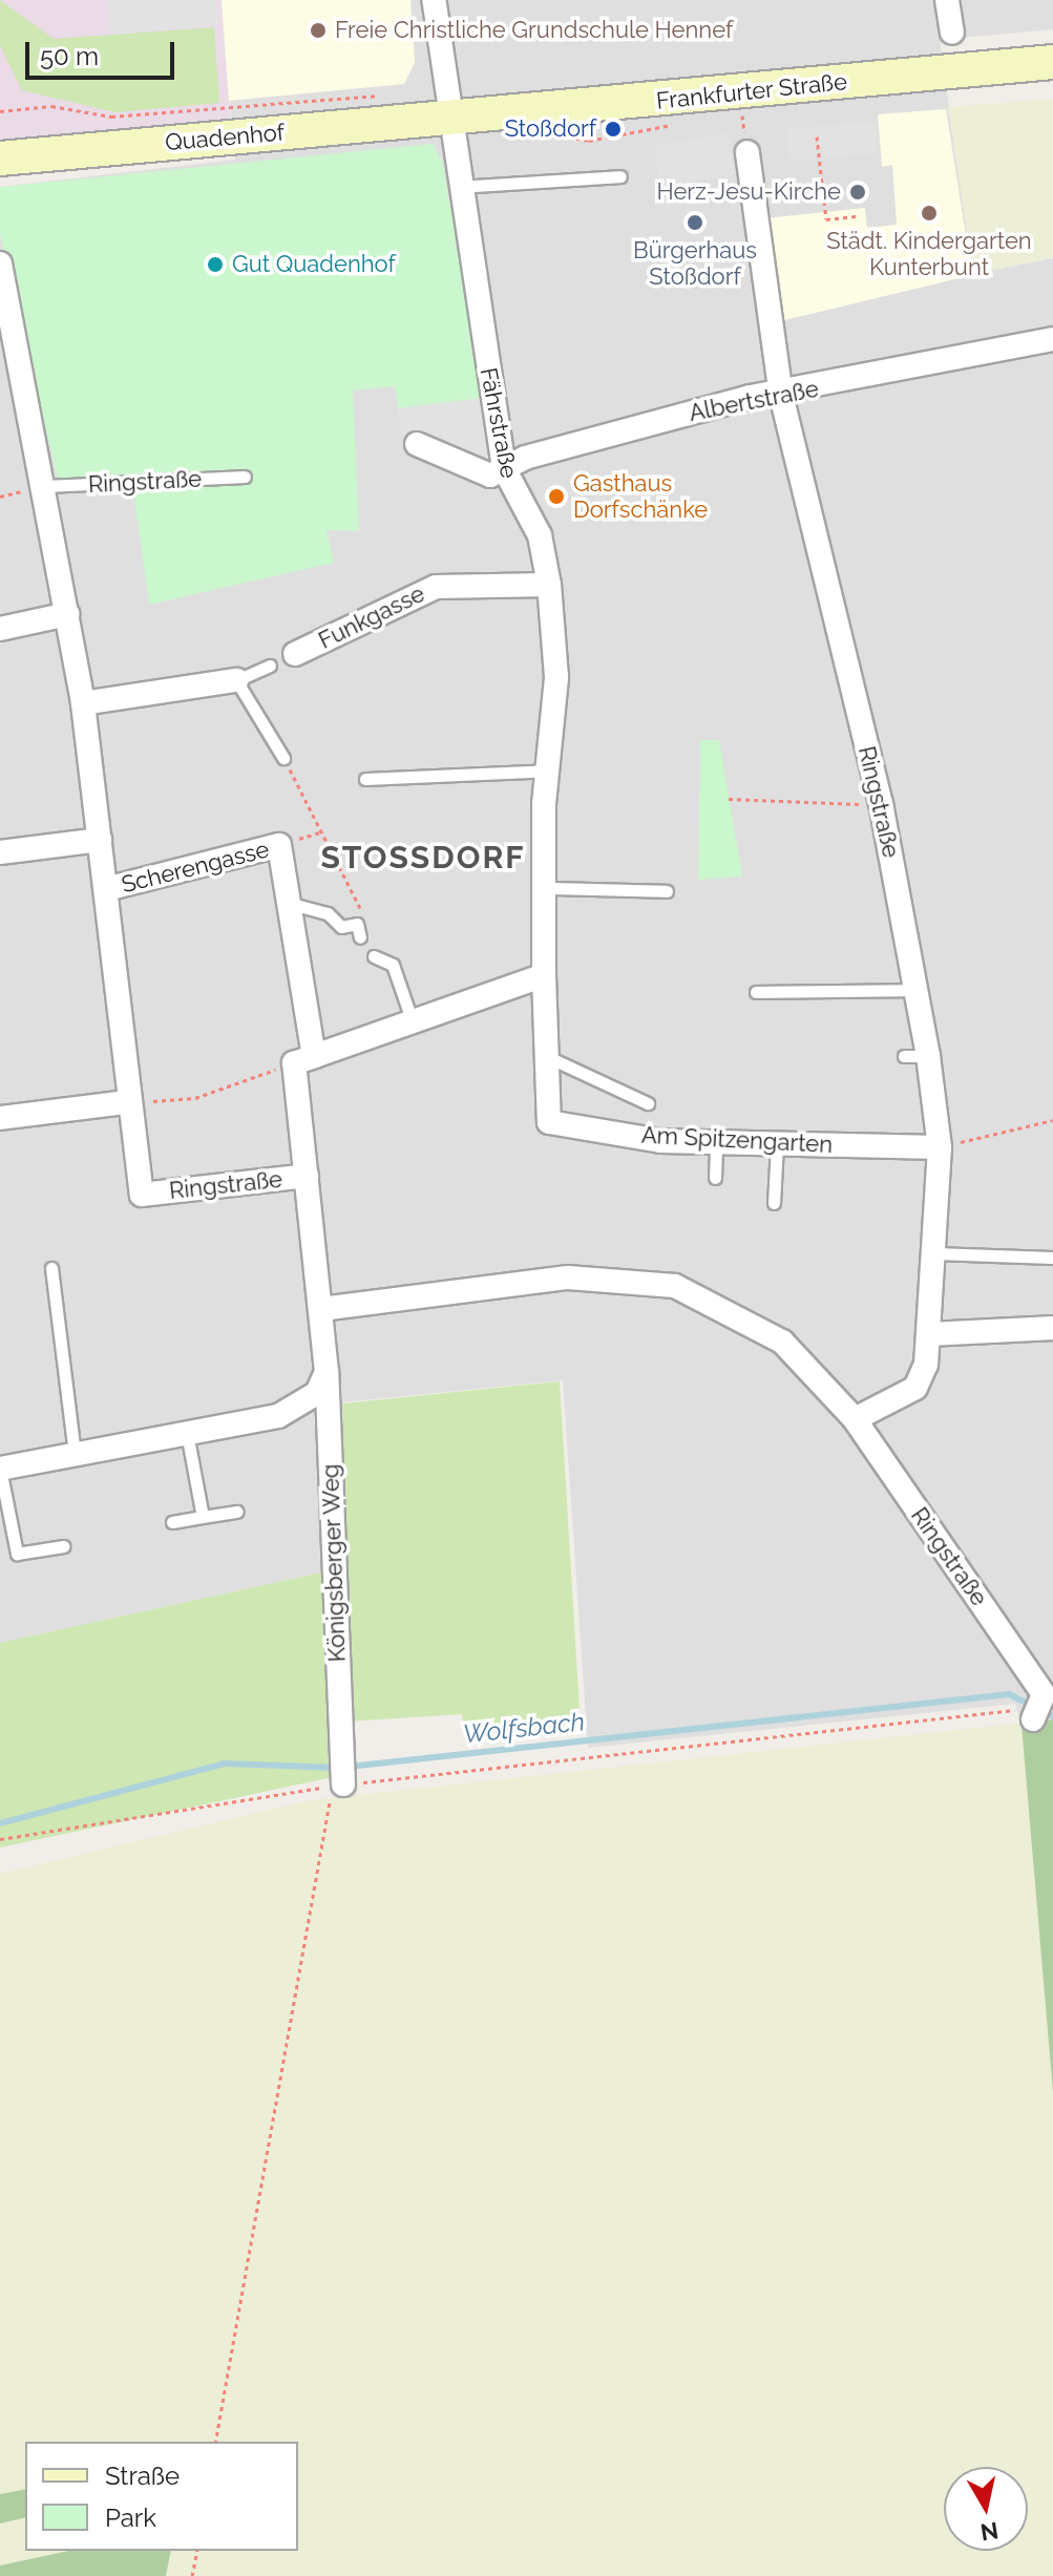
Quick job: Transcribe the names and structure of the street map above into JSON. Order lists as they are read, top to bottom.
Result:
{
  "streets": {
    "main road": ["Frankfurter Straße", "Quadenhof"],
    "street": [
      "Albertstraße",
      "Fährstraße",
      "Ringstraße",
      "Funkgasse",
      "Scherengasse",
      "Am Spitzengarten",
      "Königsberger Weg"
    ]
  },
  "crossings": [
    ["Frankfurter Straße", "Quadenhof"],
    ["Frankfurter Straße", "Fährstraße"],
    ["Quadenhof", "Fährstraße"],
    ["Albertstraße", "Fährstraße"],
    ["Albertstraße", "Ringstraße"],
    ["Fährstraße", "Funkgasse"],
    ["Fährstraße", "Am Spitzengarten"],
    ["Ringstraße", "Scherengasse"],
    ["Ringstraße", "Am Spitzengarten"],
    ["Ringstraße", "Königsberger Weg"]
  ],
  "districts": ["STOSSDORF"],
  "water": ["Wolfsbach"],
  "places": [
    "Freie Christliche Grundschule Hennef",
    "Stoßdorf",
    "Herz-Jesu-Kirche",
    "Städt. Kindergarten Kunterbunt",
    "Bürgerhaus Stoßdorf",
    "Gut Quadenhof",
    "Gasthaus Dorfschänke"
  ],
  "legend": ["Straße", "Park"],
  "scale_bar": "50 m",
  "north": "bottom"
}
